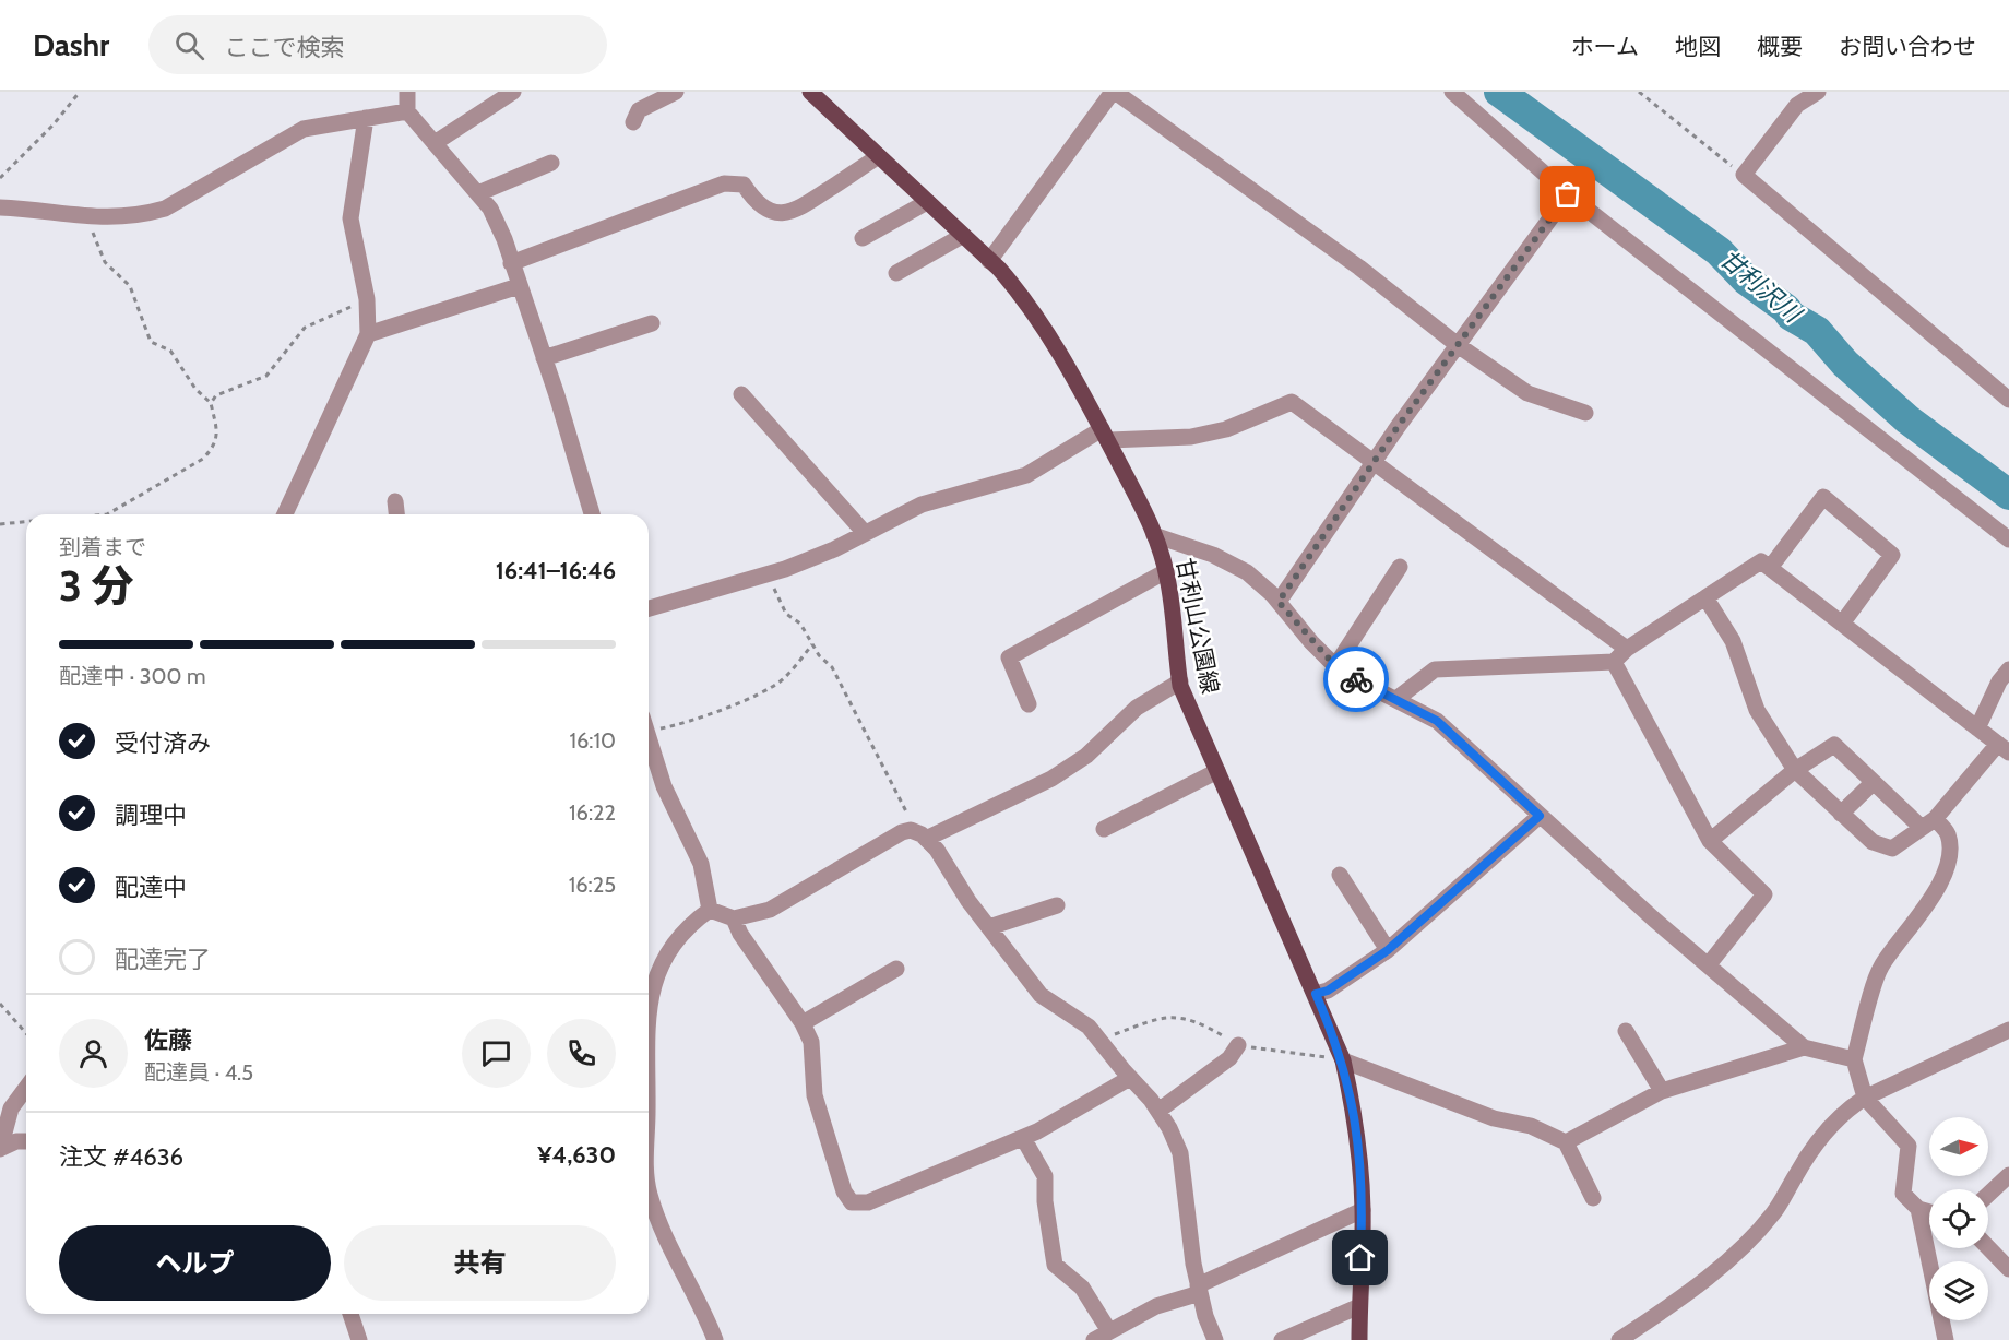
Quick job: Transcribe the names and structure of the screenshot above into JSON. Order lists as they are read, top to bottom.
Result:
{
  "streets": {
    "main road": ["甘利山公園線"]
  },
  "water": ["甘利沢川"],
  "north": "right",
  "page": {
    "header": "Dashr",
    "search": "ここで検索",
    "nav": [
      "ホーム",
      "地図",
      "概要",
      "お問い合わせ"
    ],
    "heading": ["3 分", "到着まで", "16:41–16:46"],
    "panel": [
      "佐藤",
      "配達員 · 4.5",
      "注文 #4636",
      "¥4,630"
    ],
    "bar": "配達中 · 300 m",
    "list": [
      ["受付済み", "16:10"],
      ["調理中", "16:22"],
      ["配達中", "16:25"],
      "配達完了"
    ],
    "buttons": ["ヘルプ", "共有"]
  }
}
